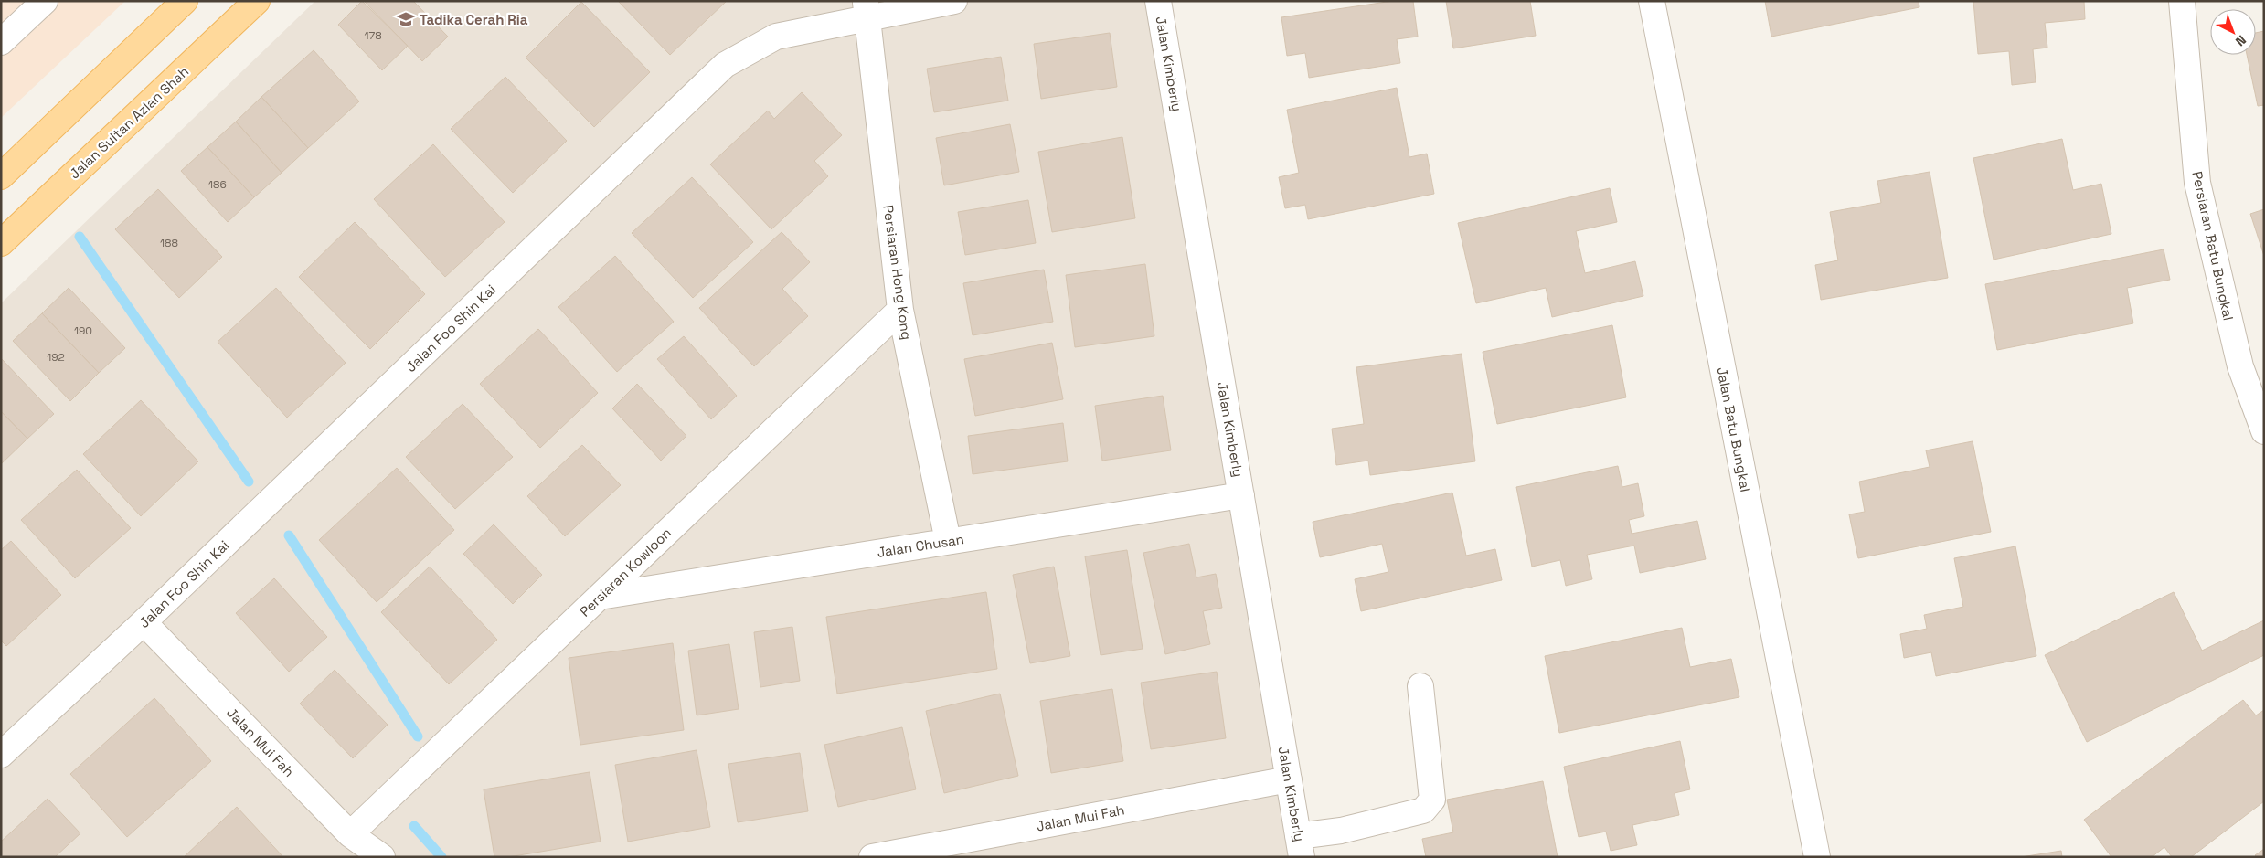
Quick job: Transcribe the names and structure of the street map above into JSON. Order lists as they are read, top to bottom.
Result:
{
  "streets": {
    "main road": ["Jalan Sultan Azlan Shah"],
    "street": [
      "Jalan Kimberly",
      "Persiaran Batu Bungkal",
      "Persiaran Hong Kong",
      "Jalan Foo Shin Kai",
      "Jalan Batu Bungkal",
      "Jalan Chusan",
      "Persiaran Kowloon",
      "Jalan Mui Fah"
    ]
  },
  "crossings": [
    ["Jalan Kimberly", "Jalan Chusan"],
    ["Jalan Kimberly", "Jalan Mui Fah"],
    ["Persiaran Hong Kong", "Jalan Foo Shin Kai"],
    ["Persiaran Hong Kong", "Jalan Chusan"],
    ["Persiaran Hong Kong", "Persiaran Kowloon"],
    ["Jalan Foo Shin Kai", "Jalan Mui Fah"],
    ["Jalan Chusan", "Persiaran Kowloon"],
    ["Persiaran Kowloon", "Jalan Mui Fah"]
  ],
  "places": {
    "school or university": ["Tadika Cerah Ria"]
  },
  "house_numbers": [
    "178",
    "186",
    "188",
    "190",
    "192"
  ],
  "north": "bottom right"
}
